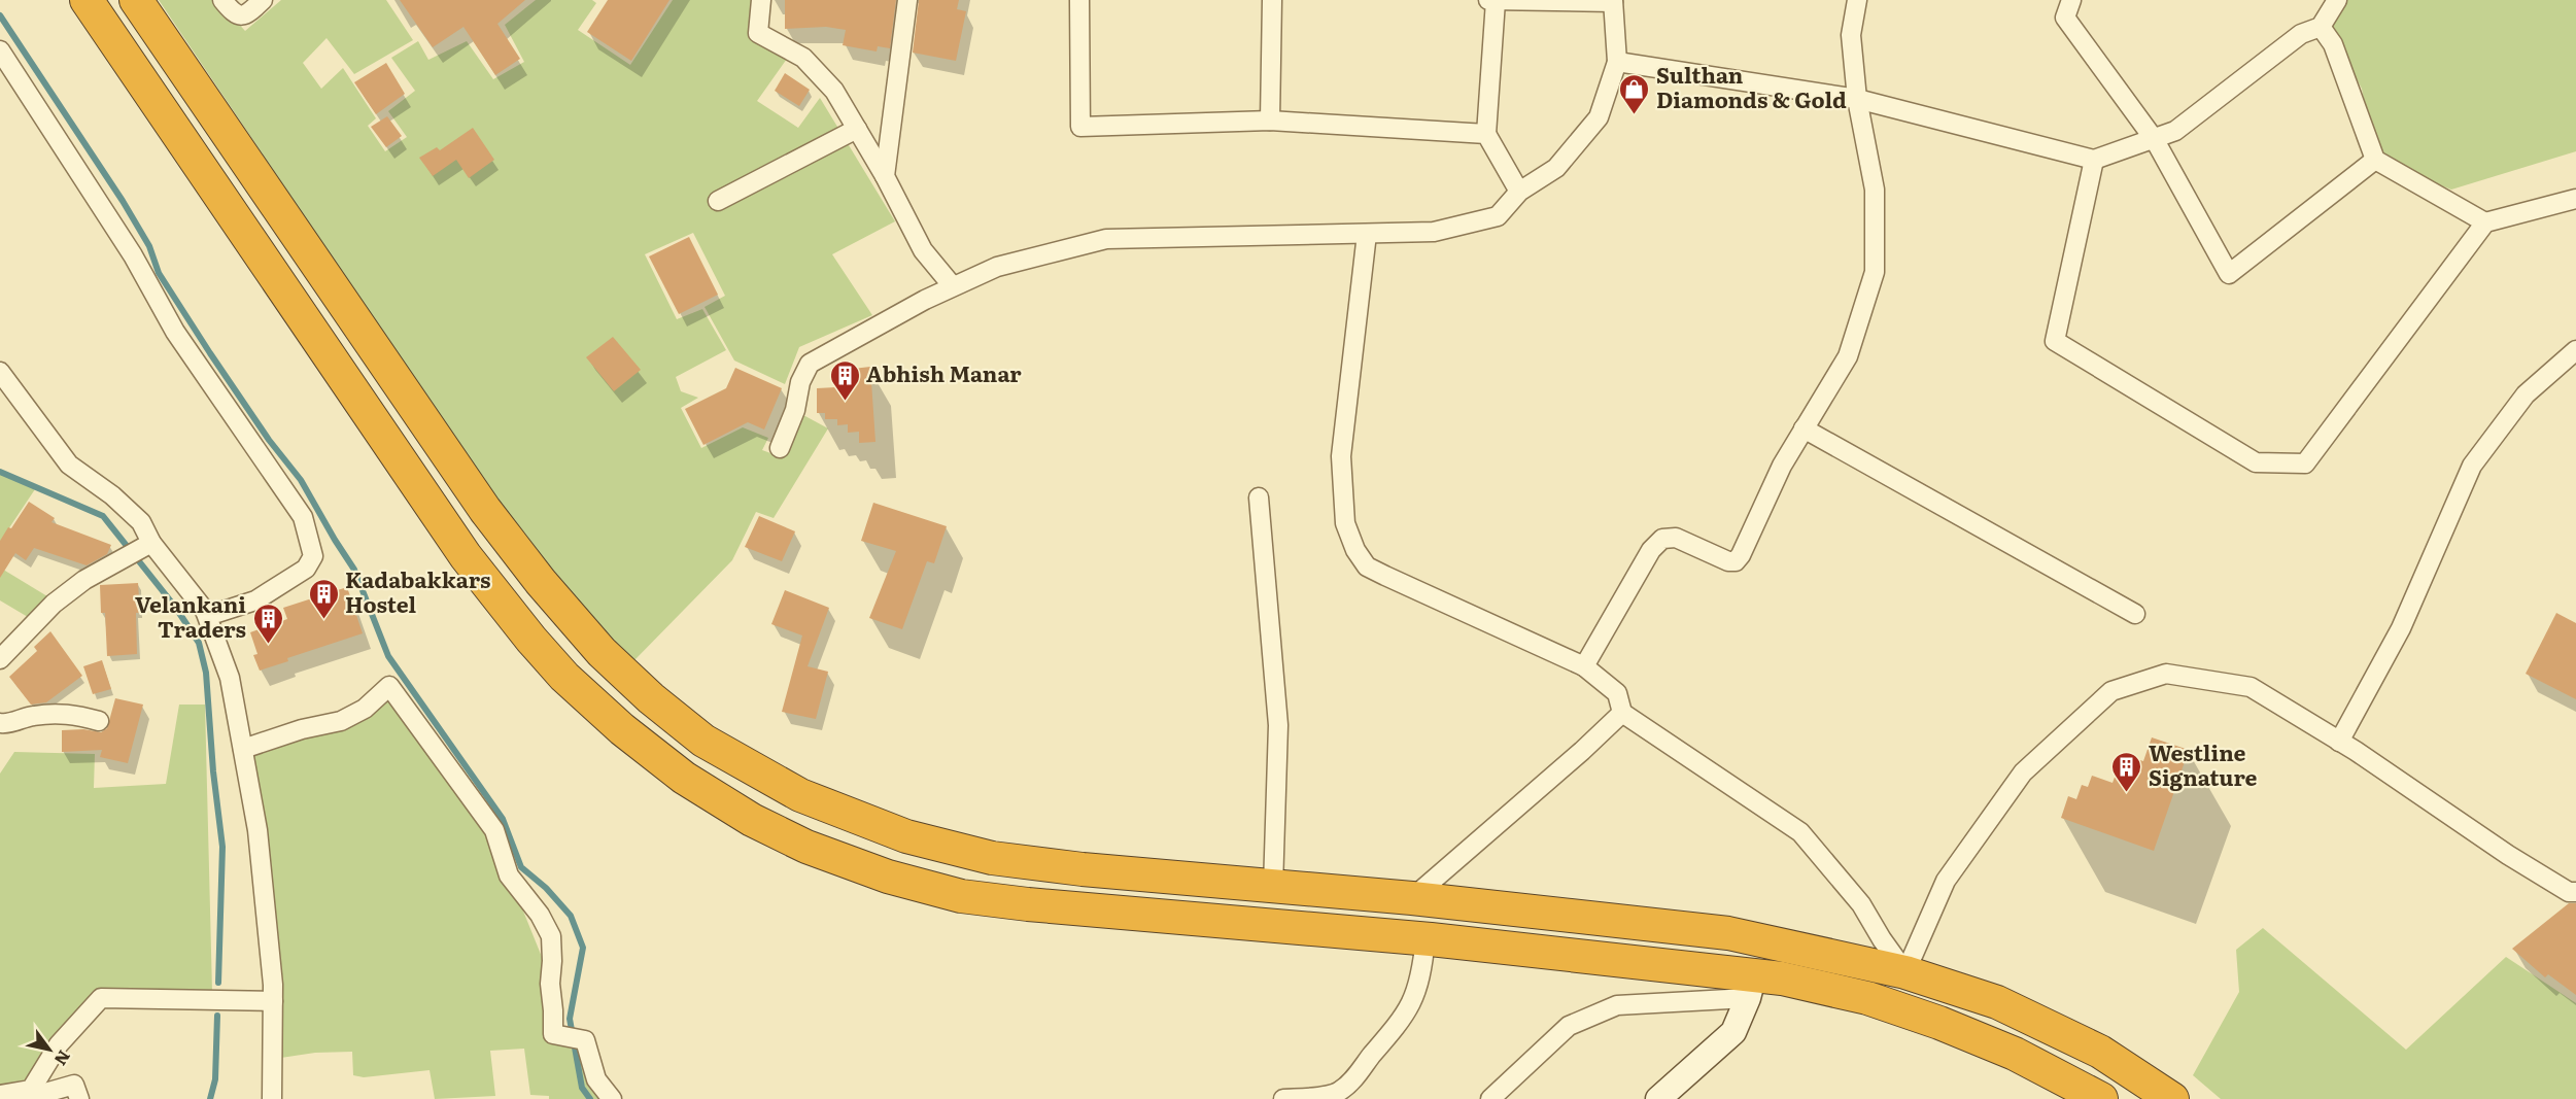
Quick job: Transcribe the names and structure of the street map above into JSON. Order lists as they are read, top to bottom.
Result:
{
  "places": {
    "shop": ["Sulthan Diamonds & Gold"],
    "building": [
      "Abhish Manar",
      "Kadabakkars Hostel",
      "Velankani Traders",
      "Westline Signature"
    ]
  },
  "north": "bottom right"
}
